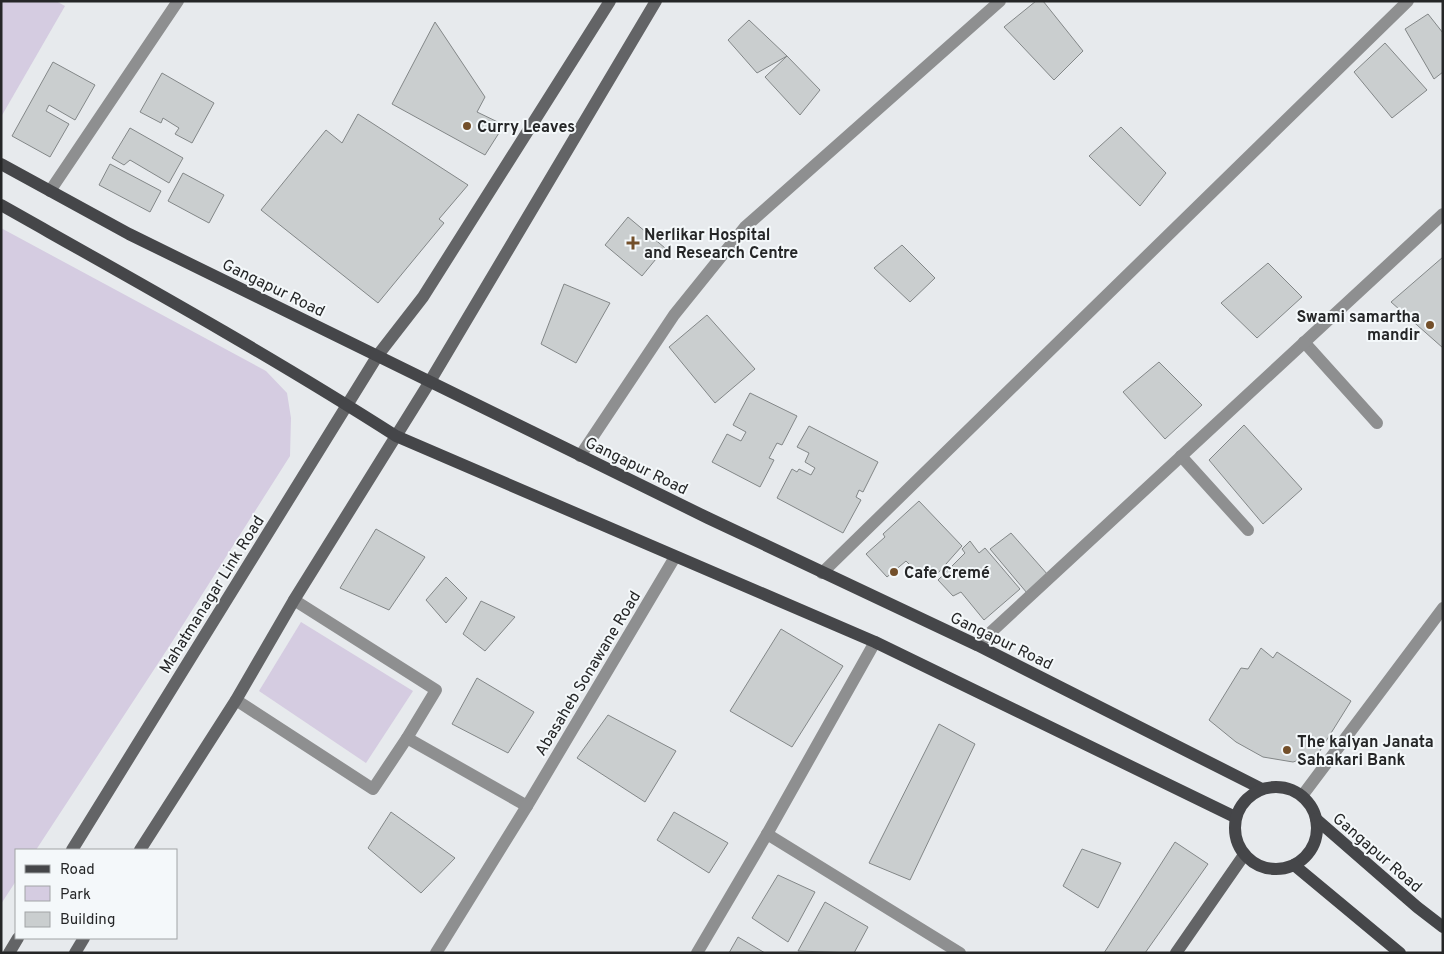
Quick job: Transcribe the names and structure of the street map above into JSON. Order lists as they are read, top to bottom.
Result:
{
  "streets": {
    "main road": ["Gangapur Road", "Mahatmanagar Link Road"],
    "street": ["Abasaheb Sonawane Road"]
  },
  "crossings": [
    ["Gangapur Road", "Mahatmanagar Link Road"]
  ],
  "places": {
    "other": [
      "Curry Leaves",
      "Swami samartha mandir",
      "Cafe Cremé",
      "The kalyan Janata Sahakari Bank"
    ],
    "health": ["Nerlikar Hospital and Research Centre"]
  },
  "legend": ["Road", "Park", "Building"]
}
